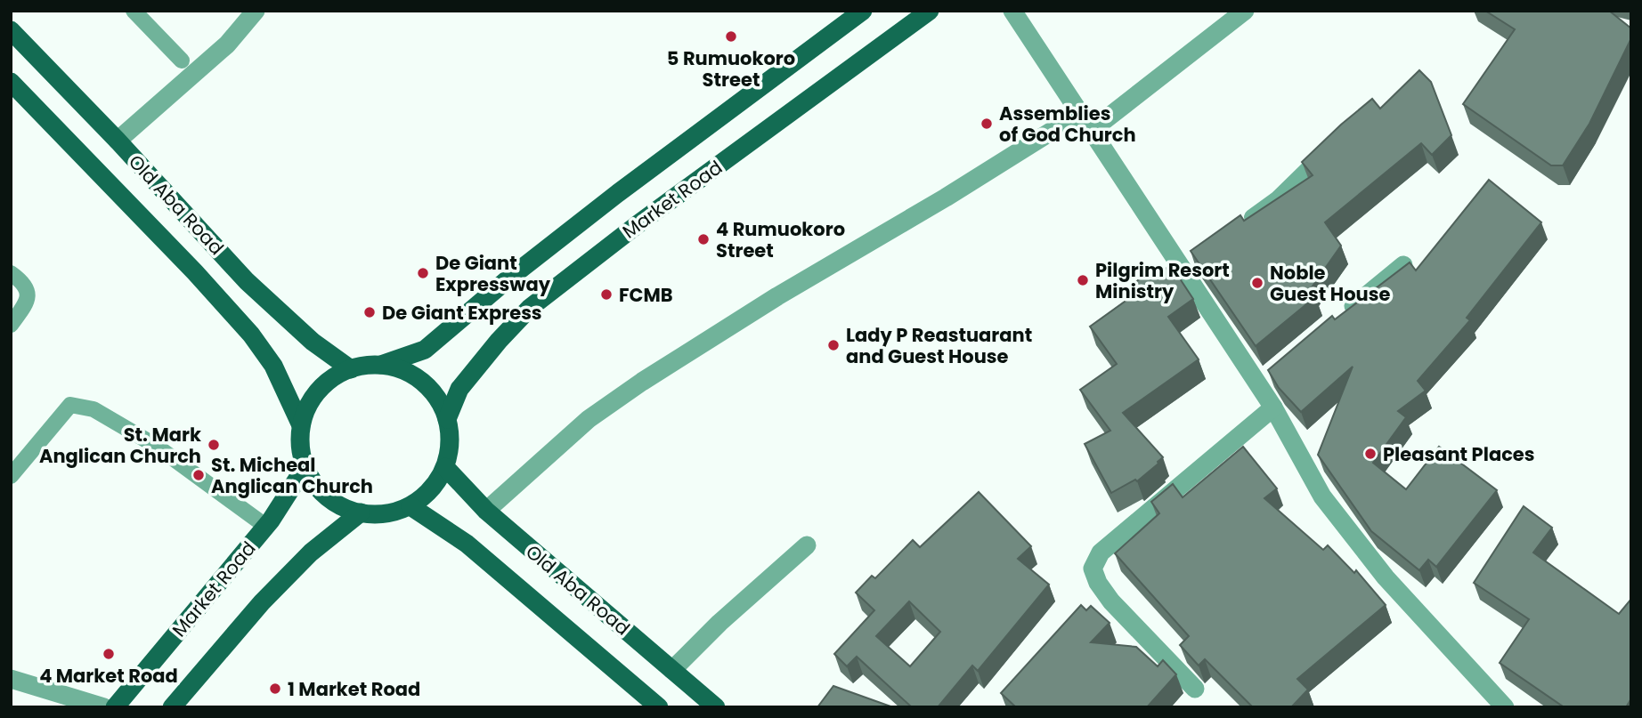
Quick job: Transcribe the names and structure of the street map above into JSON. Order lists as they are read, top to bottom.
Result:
{
  "streets": {
    "main road": ["Market Road", "Old Aba Road"]
  },
  "crossings": [
    ["Market Road", "Old Aba Road"]
  ],
  "places": [
    "5 Rumuokoro Street",
    "Assemblies of God Church",
    "4 Rumuokoro Street",
    "De Giant Expressway",
    "Pilgrim Resort Ministry",
    "Noble Guest House",
    "FCMB",
    "De Giant Express",
    "Lady P Reastuarant and Guest House",
    "St. Mark Anglican Church",
    "Pleasant Places",
    "St. Micheal Anglican Church",
    "4 Market Road",
    "1 Market Road"
  ]
}
